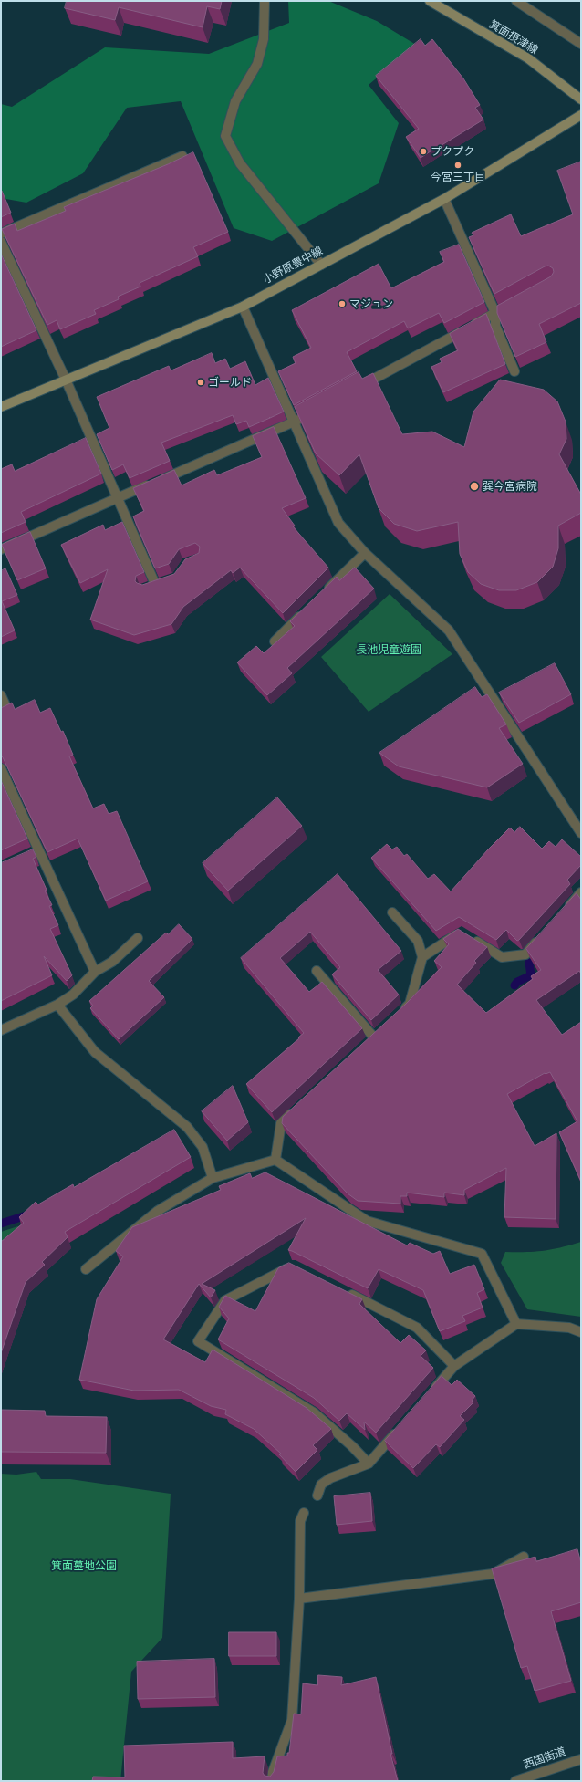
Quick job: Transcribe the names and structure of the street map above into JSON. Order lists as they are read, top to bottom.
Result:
{
  "streets": {
    "street": ["箕面摂津線", "小野原豊中線", "西国街道"]
  },
  "parks": ["長池児童遊園", "箕面墓地公園"],
  "places": [
    "プクプク",
    "今宮三丁目",
    "マジュン",
    "ゴールド",
    "巽今宮病院"
  ]
}
